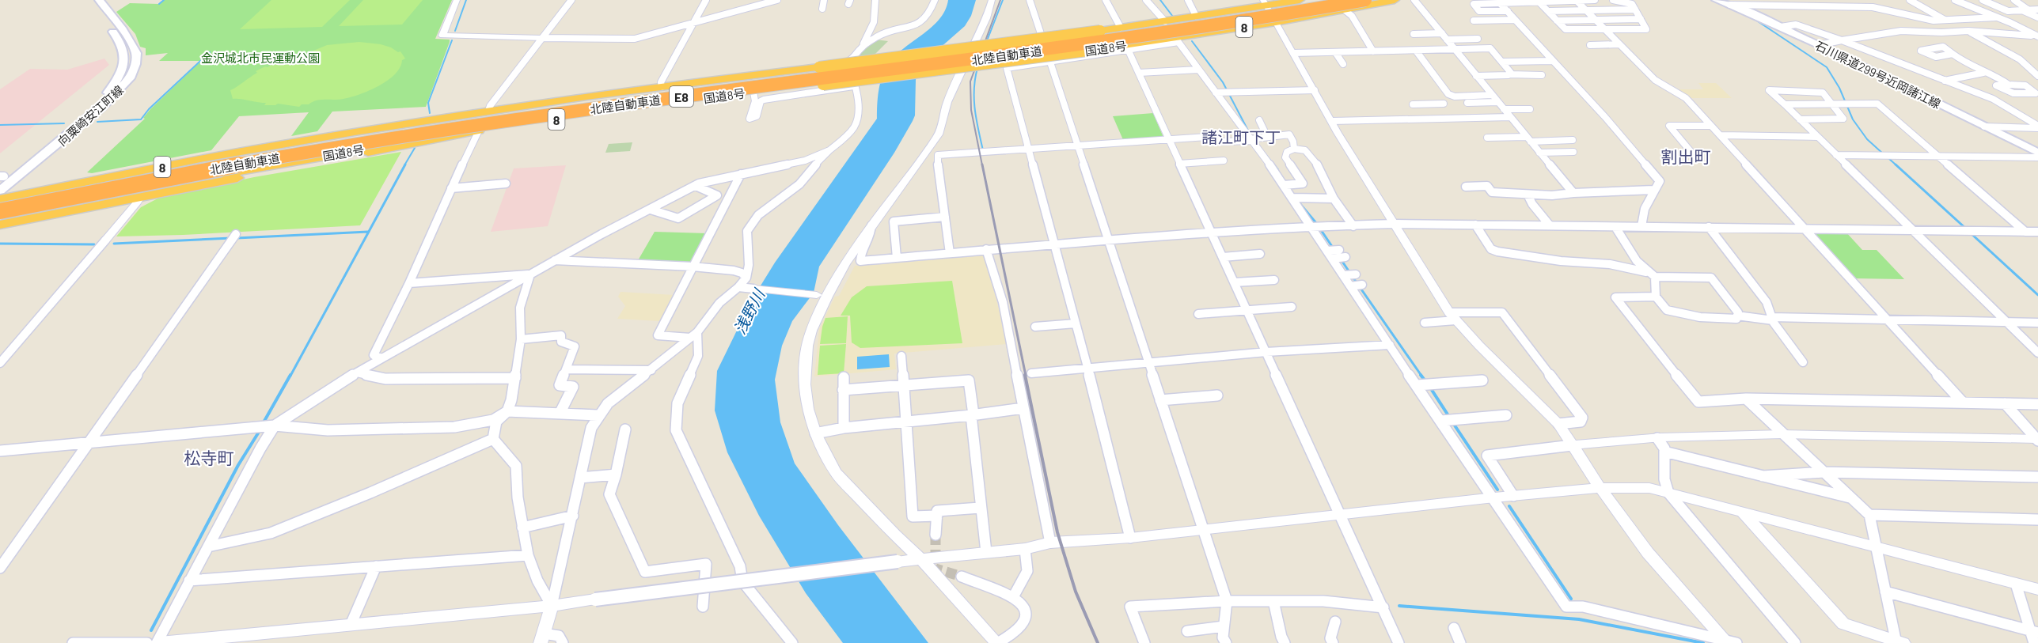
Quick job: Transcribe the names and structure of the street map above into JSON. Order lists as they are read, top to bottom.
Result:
{
  "streets": {
    "highway": [
      "8",
      "国道8号",
      "北陸自動車道",
      "E8"
    ],
    "main road": ["石川県道299号近岡諸江線", "向粟崎安江町線"]
  },
  "crossings": [
    ["国道8号", "北陸自動車道"]
  ],
  "districts": ["諸江町下丁", "割出町", "松寺町"],
  "water": ["浅野川"],
  "parks": ["金沢城北市民運動公園"]
}
